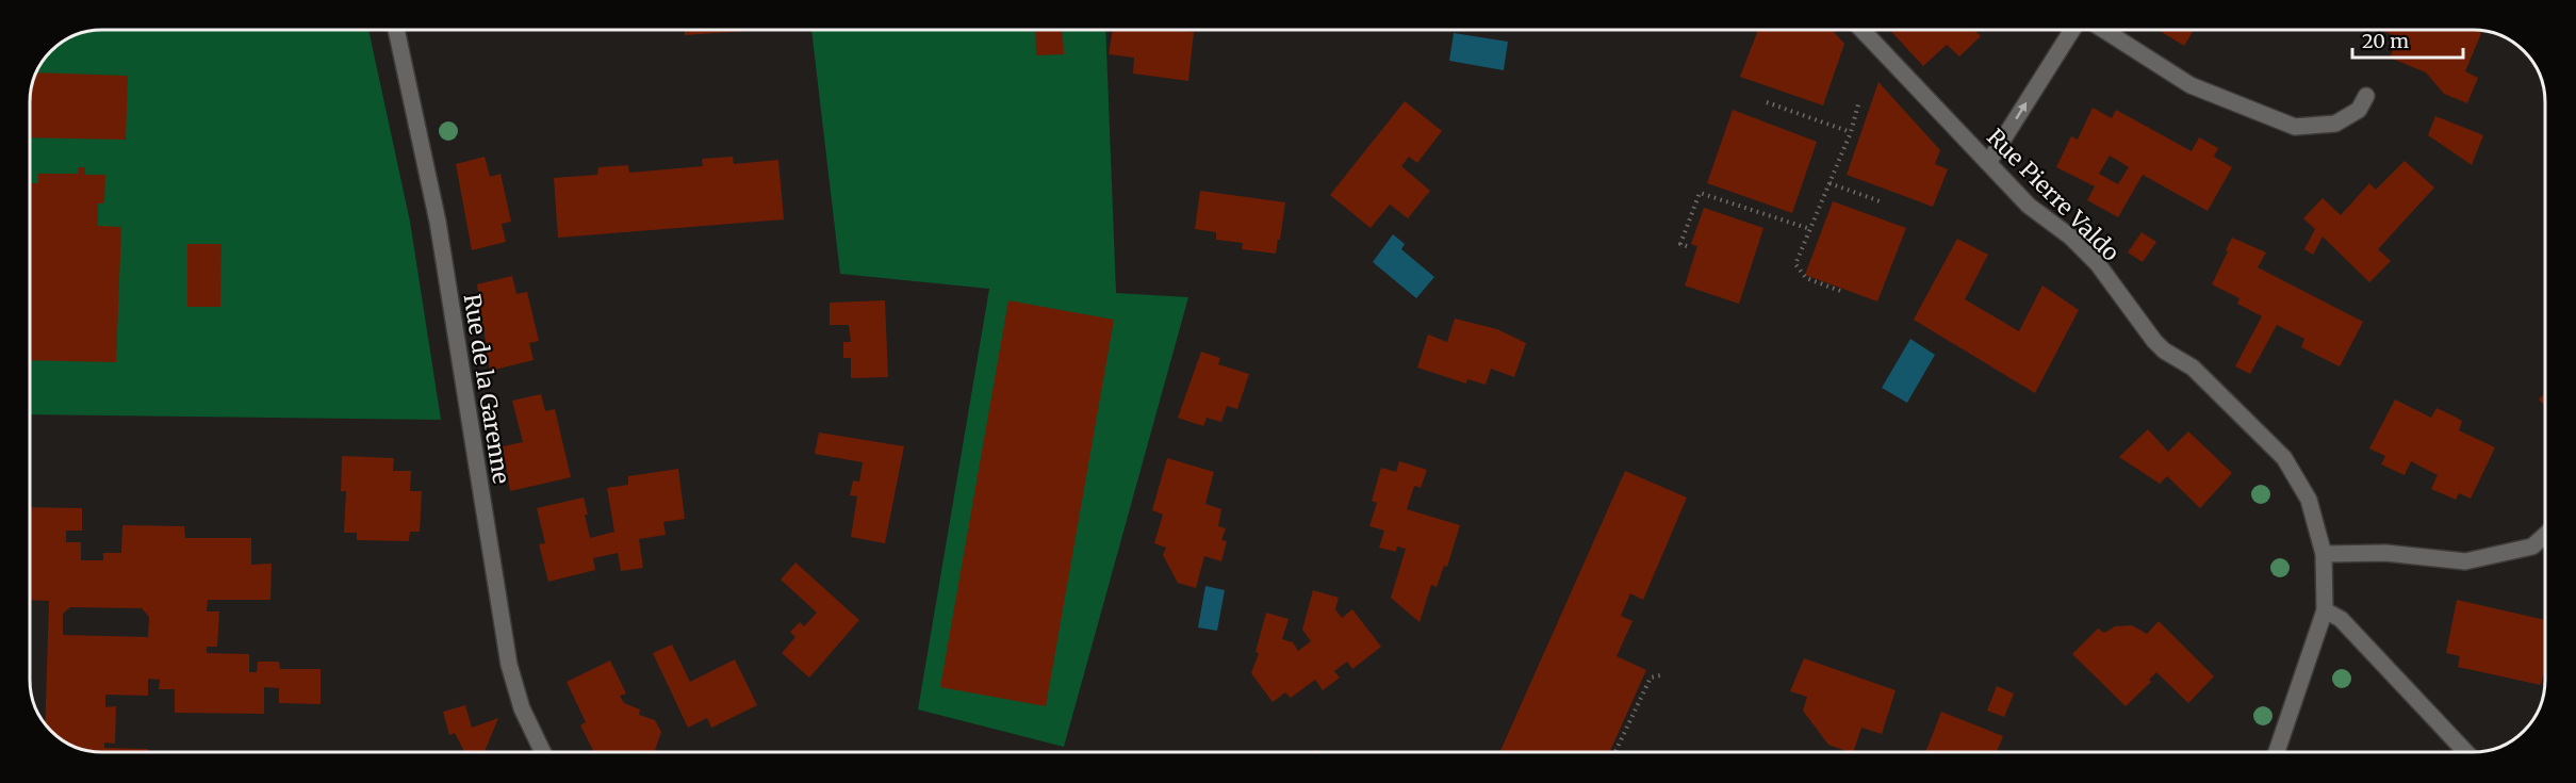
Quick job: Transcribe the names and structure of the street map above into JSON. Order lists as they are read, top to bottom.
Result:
{
  "streets": {
    "street": ["Rue Pierre Valdo", "Rue de la Garenne"]
  },
  "scale_bar": "20 m"
}
